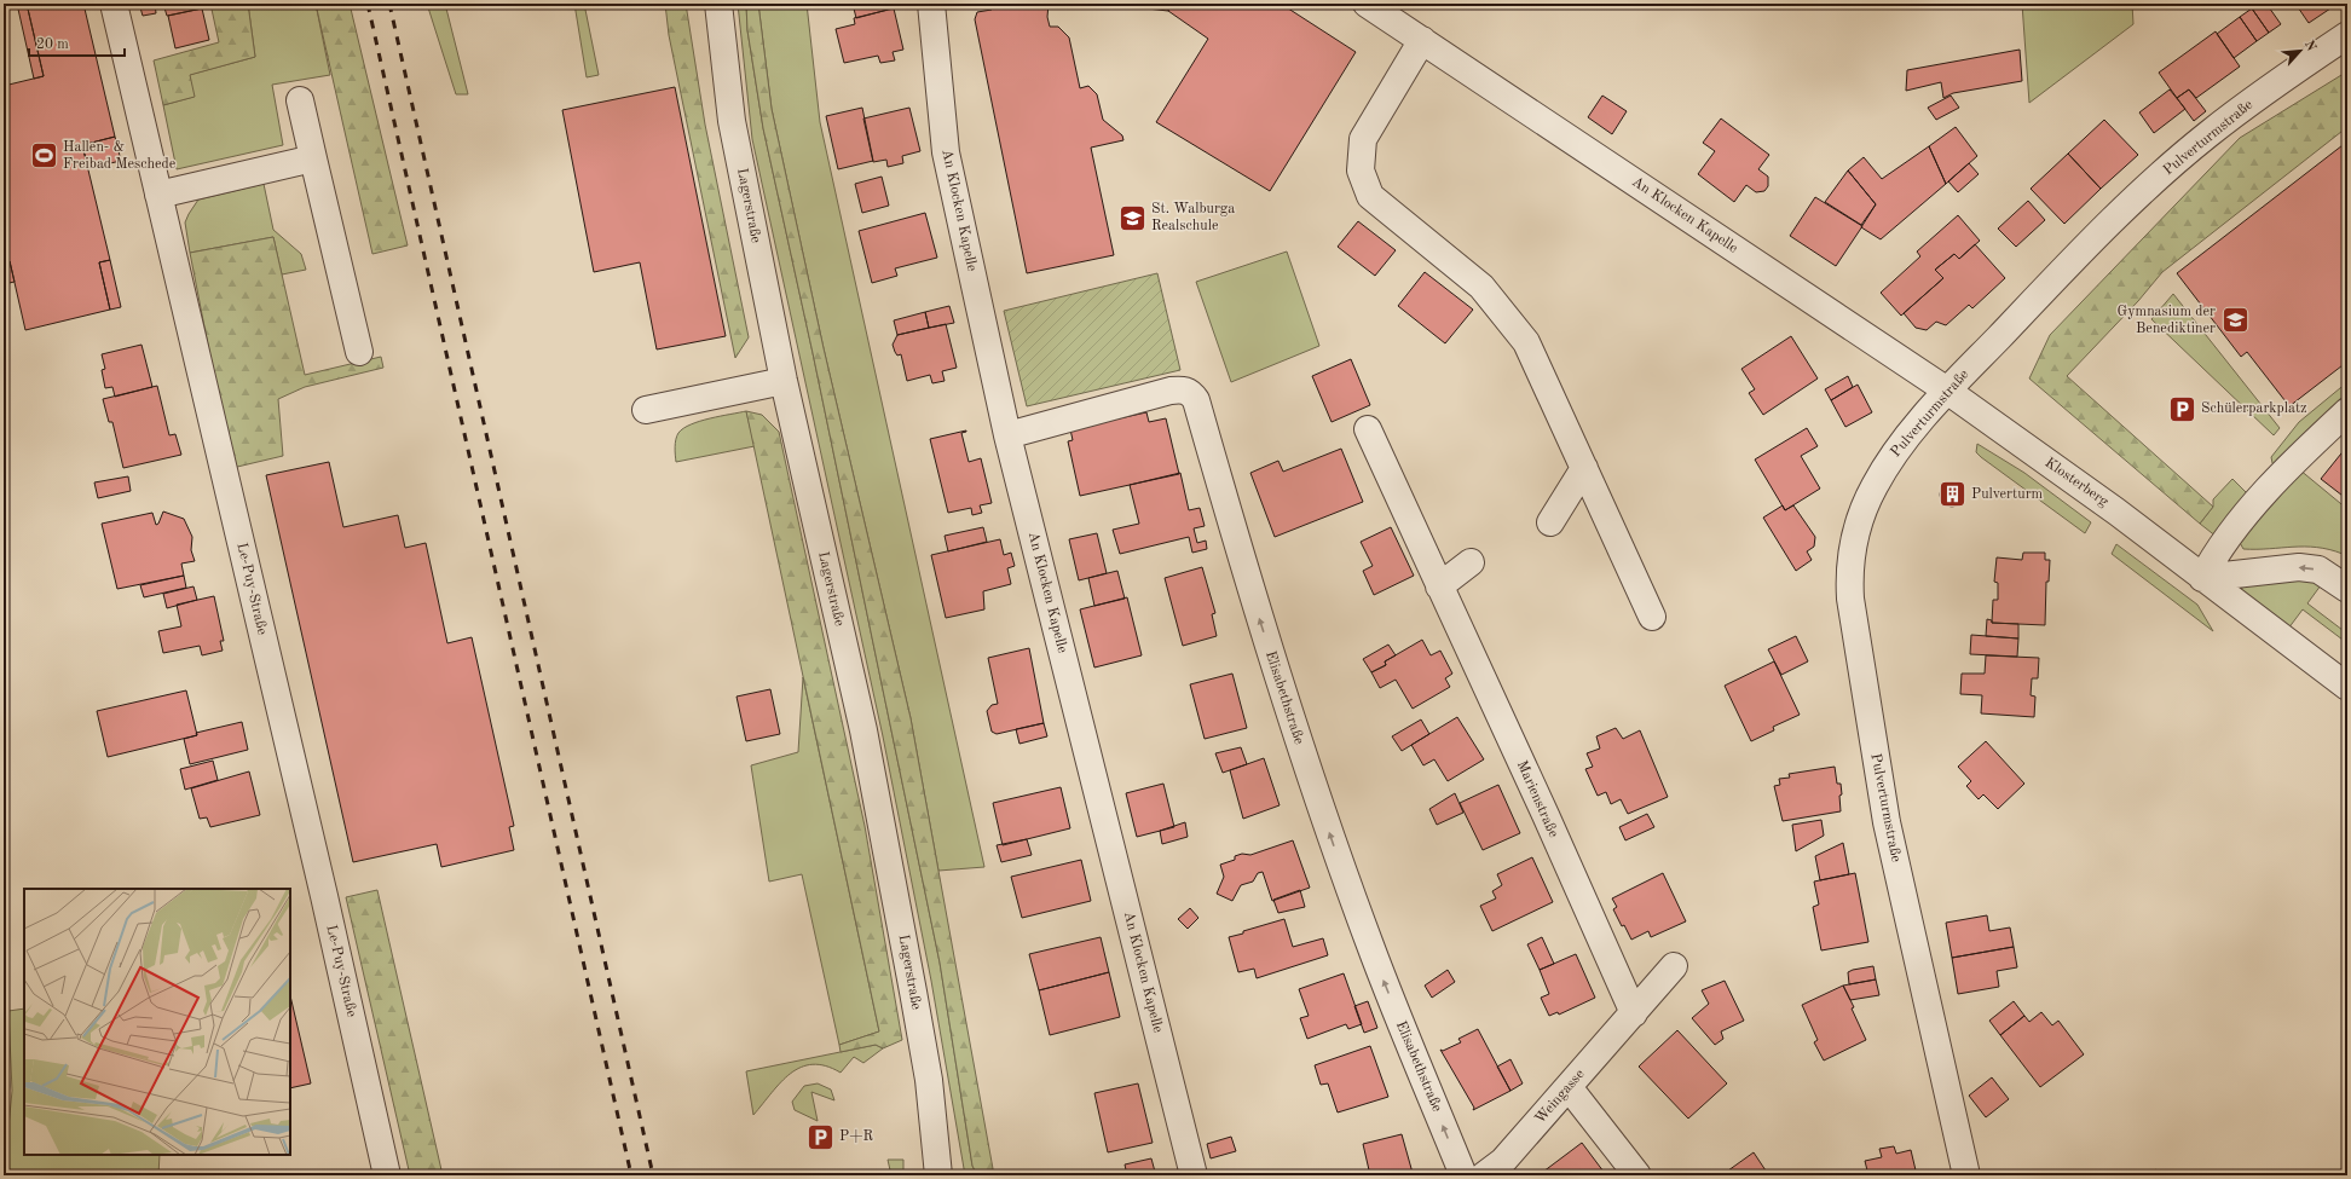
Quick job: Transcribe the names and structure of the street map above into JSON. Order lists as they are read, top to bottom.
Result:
{
  "streets": {
    "street": [
      "Pulverturmstraße",
      "Lagerstraße",
      "An Klocken Kapelle",
      "Klosterberg",
      "Le-Puy-Straße",
      "Elisabethstraße",
      "Marienstraße",
      "Weingasse"
    ]
  },
  "crossings": [
    ["Pulverturmstraße", "An Klocken Kapelle"],
    ["Pulverturmstraße", "Klosterberg"],
    ["An Klocken Kapelle", "Klosterberg"],
    ["An Klocken Kapelle", "Elisabethstraße"],
    ["Marienstraße", "Weingasse"]
  ],
  "one_way": ["Elisabethstraße"],
  "places": {
    "sports": ["Hallen- & Freibad Meschede"],
    "school or university": ["St. Walburga Realschule", "Gymnasium der Benediktiner"],
    "parking": ["Schülerparkplatz", "P+R"],
    "building": ["Pulverturm"]
  },
  "scale_bar": "20 m",
  "north": "top right"
}
